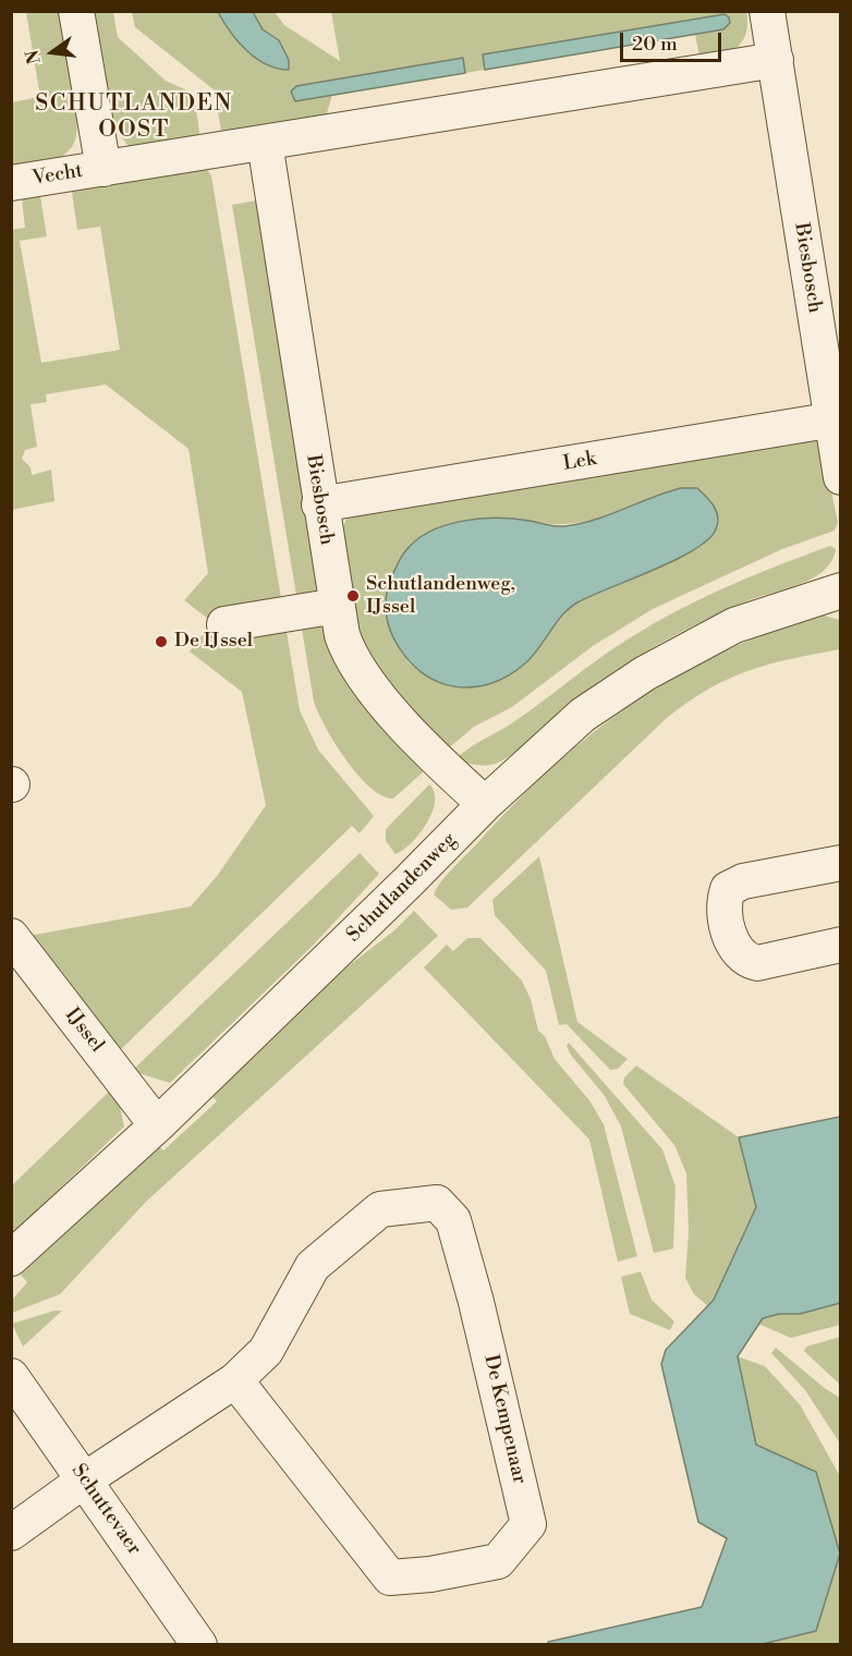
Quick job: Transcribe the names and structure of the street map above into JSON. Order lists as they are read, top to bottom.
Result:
{
  "streets": {
    "street": [
      "Vecht",
      "Biesbosch",
      "Lek",
      "Schutlandenweg",
      "IJssel",
      "De Kempenaar",
      "Schuttevaer"
    ]
  },
  "crossings": [
    ["Biesbosch", "Lek"],
    ["Biesbosch", "Schutlandenweg"],
    ["Schutlandenweg", "IJssel"],
    ["De Kempenaar", "Schuttevaer"]
  ],
  "districts": ["SCHUTLANDEN OOST"],
  "places": ["Schutlandenweg, IJssel", "De IJssel"],
  "scale_bar": "20 m",
  "north": "left"
}
